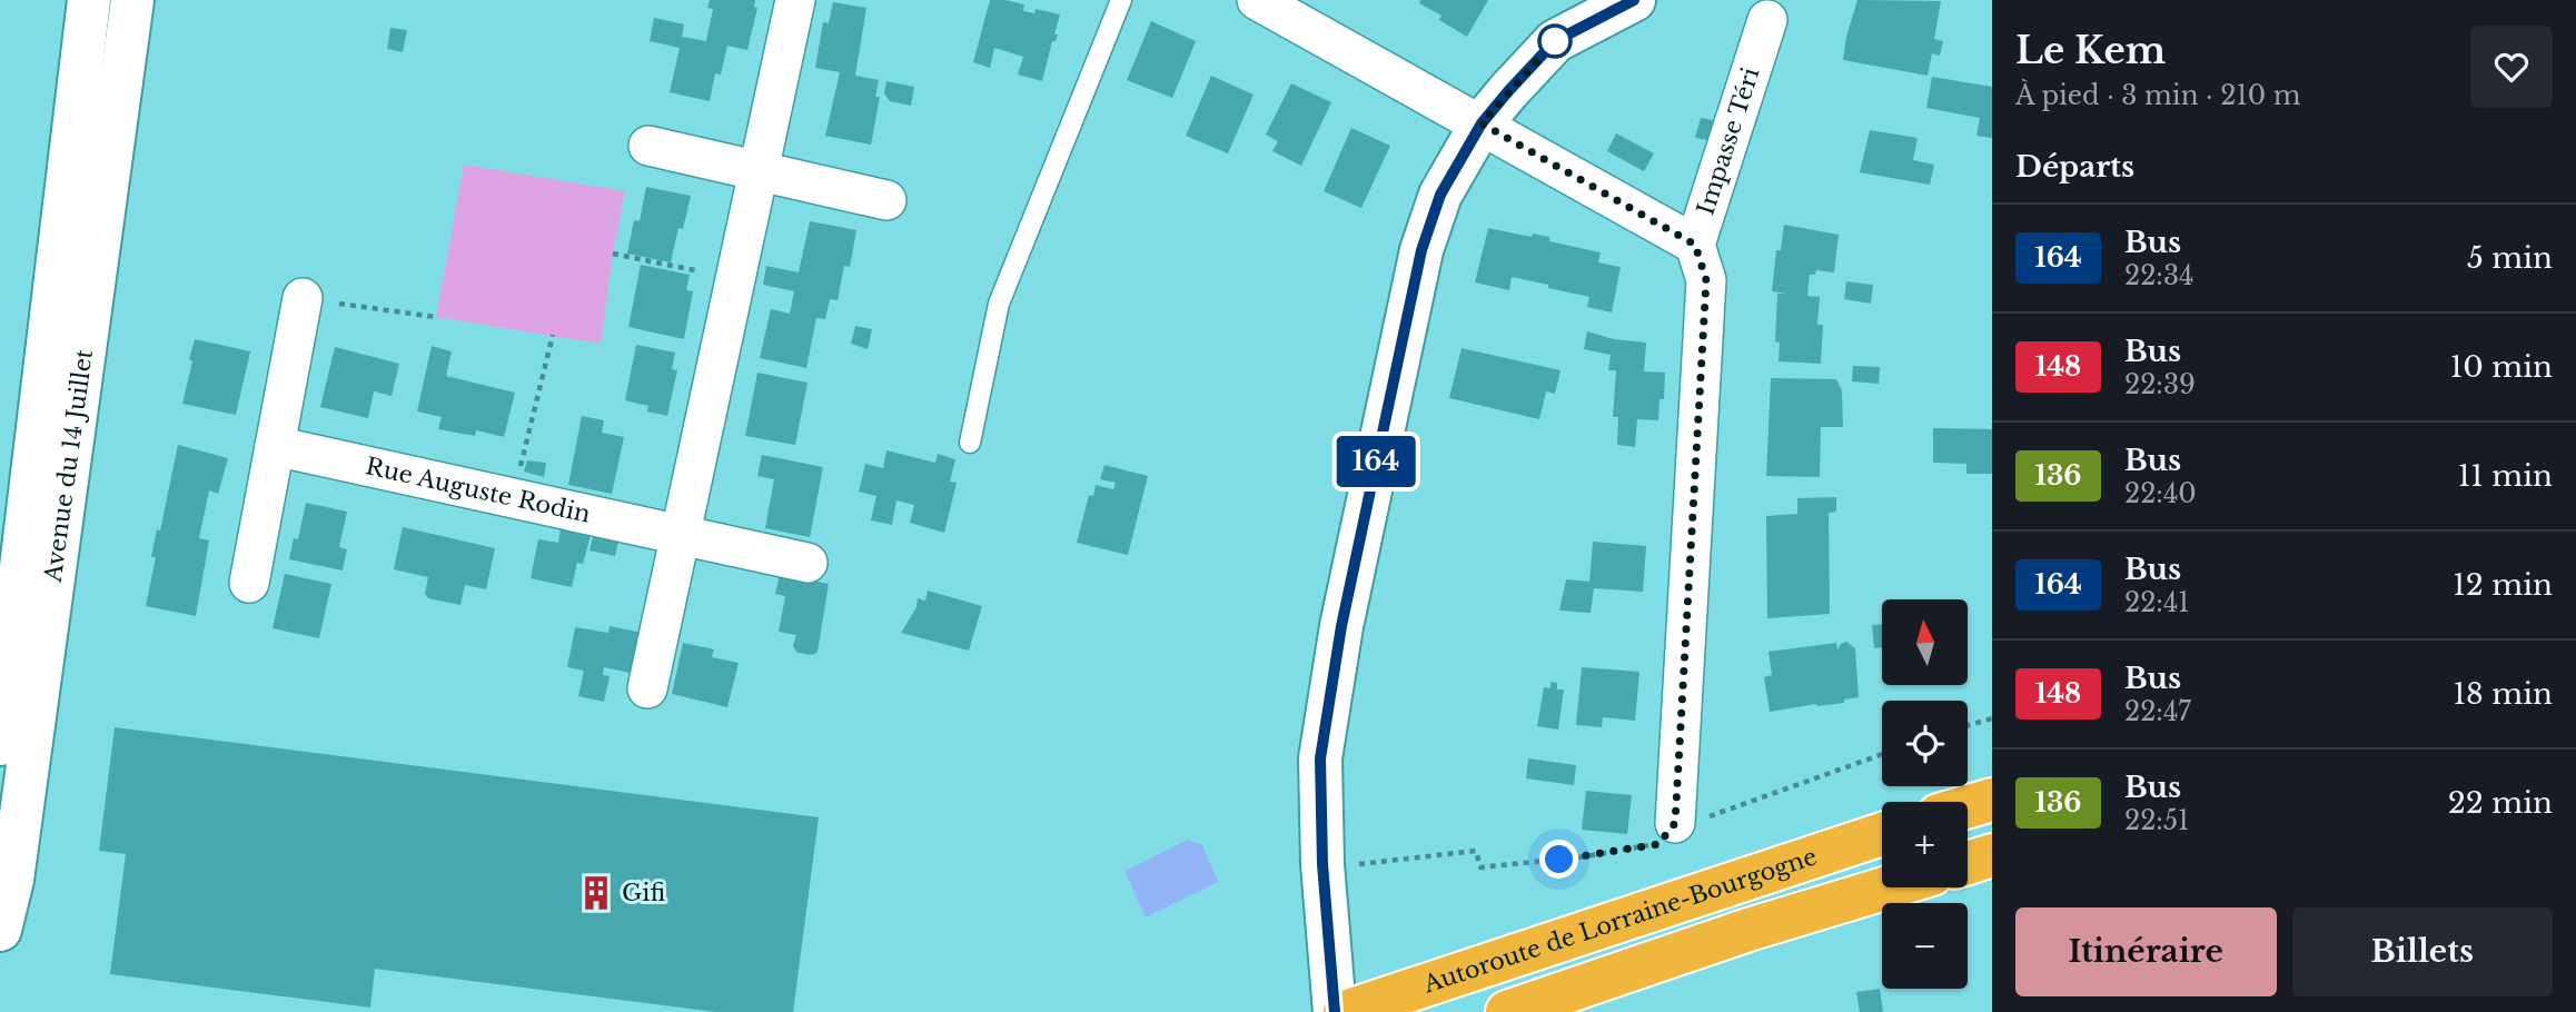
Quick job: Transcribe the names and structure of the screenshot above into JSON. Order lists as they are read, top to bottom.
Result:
{
  "streets": {
    "highway": ["Autoroute de Lorraine-Bourgogne"],
    "main road": ["Avenue du 14 Juillet"],
    "street": ["Impasse Téri", "Rue Auguste Rodin"]
  },
  "places": {
    "building": ["Gifi"]
  },
  "lines": ["bus line 164"],
  "north": "top",
  "page": {
    "on_map": "164",
    "heading": [
      ["Le Kem", "À pied · 3 min · 210 m"],
      "Départs"
    ],
    "list": [
      {
        "mark": "164",
        "name": "Bus",
        "note": "22:34",
        "value": "5 min"
      },
      {
        "mark": "148",
        "name": "Bus",
        "note": "22:39",
        "value": "10 min"
      },
      {
        "mark": "136",
        "name": "Bus",
        "note": "22:40",
        "value": "11 min"
      },
      {
        "mark": "164",
        "name": "Bus",
        "note": "22:41",
        "value": "12 min"
      },
      {
        "mark": "148",
        "name": "Bus",
        "note": "22:47",
        "value": "18 min"
      },
      {
        "mark": "136",
        "name": "Bus",
        "note": "22:51",
        "value": "22 min"
      }
    ],
    "map_buttons": ["+", "−"],
    "buttons": ["Itinéraire", "Billets"]
  }
}
